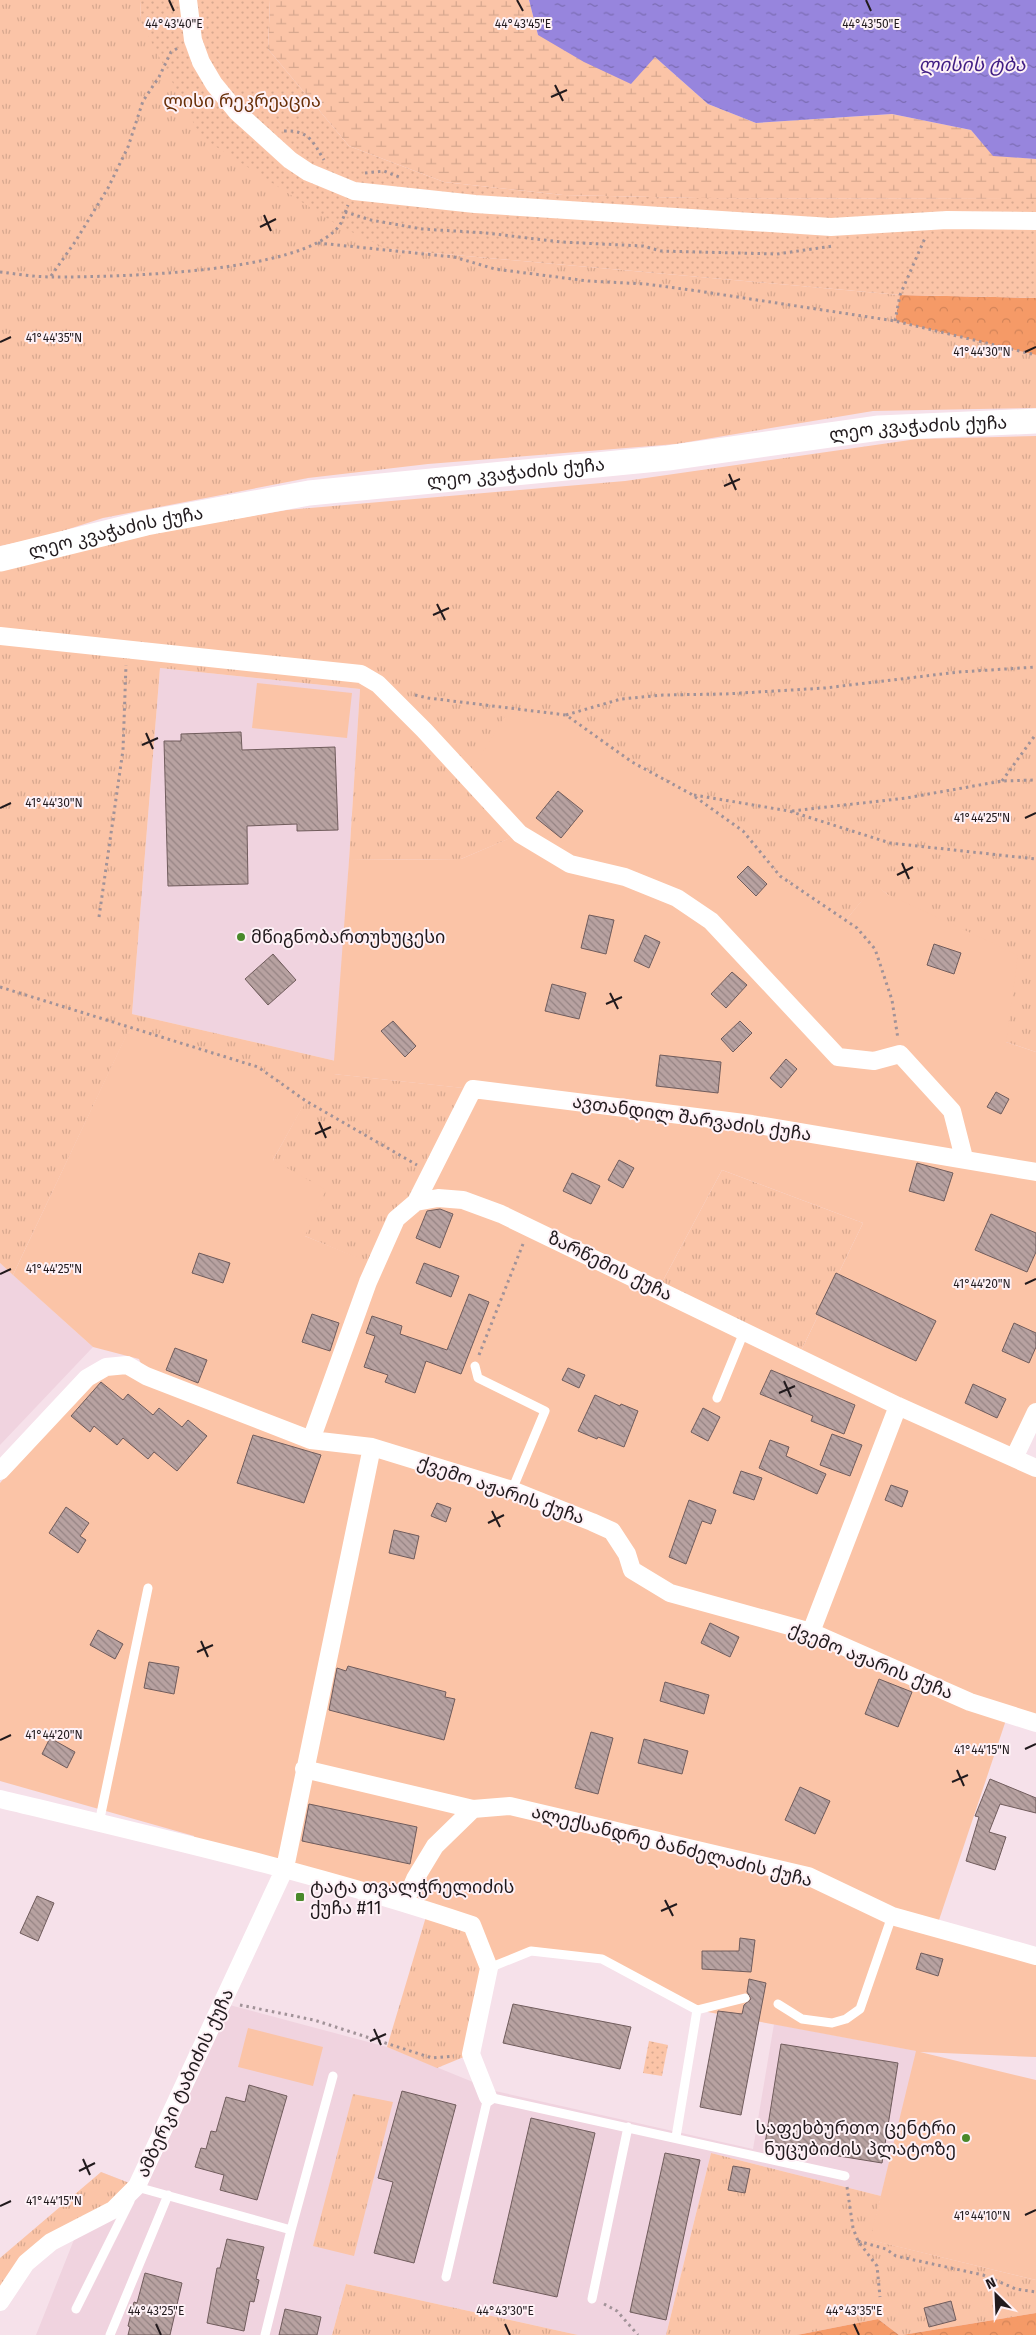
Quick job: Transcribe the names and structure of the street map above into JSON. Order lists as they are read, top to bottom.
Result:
{
  "streets": {
    "main road": ["ლეო კვაჭაძის ქუჩა"],
    "street": [
      "ავთანდილ შარვაძის ქუჩა",
      "ზარწემის ქუჩა",
      "ქვემო აჟარის ქუჩა",
      "ალექსანდრე ბანძელაძის ქუჩა",
      "ამბერკი ტაბიძის ქუჩა"
    ]
  },
  "crossings": [
    ["ავთანდილ შარვაძის ქუჩა", "ზარწემის ქუჩა"],
    ["ქვემო აჟარის ქუჩა", "ამბერკი ტაბიძის ქუჩა"],
    ["ალექსანდრე ბანძელაძის ქუჩა", "ამბერკი ტაბიძის ქუჩა"]
  ],
  "water": ["ლისის ტბა"],
  "parks": ["ლისი რეკრეაცია"],
  "places": {
    "other": ["მწიგნობართუხუცესი", "საფეხბურთო ცენტრი ნუცუბიძის პლატოზე"],
    "transit": ["ტატა თვალჭრელიძის ქუჩა #11"]
  },
  "north": "top left",
  "coordinates": [
    "44°43'50\"E",
    "44°43'40\"E",
    "44°43'45\"E",
    "41°44'35\"N",
    "41°44'30\"N",
    "41°44'25\"N",
    "41°44'20\"N",
    "41°44'15\"N",
    "41°44'10\"N",
    "44°43'25\"E",
    "44°43'30\"E",
    "44°43'35\"E"
  ]
}
